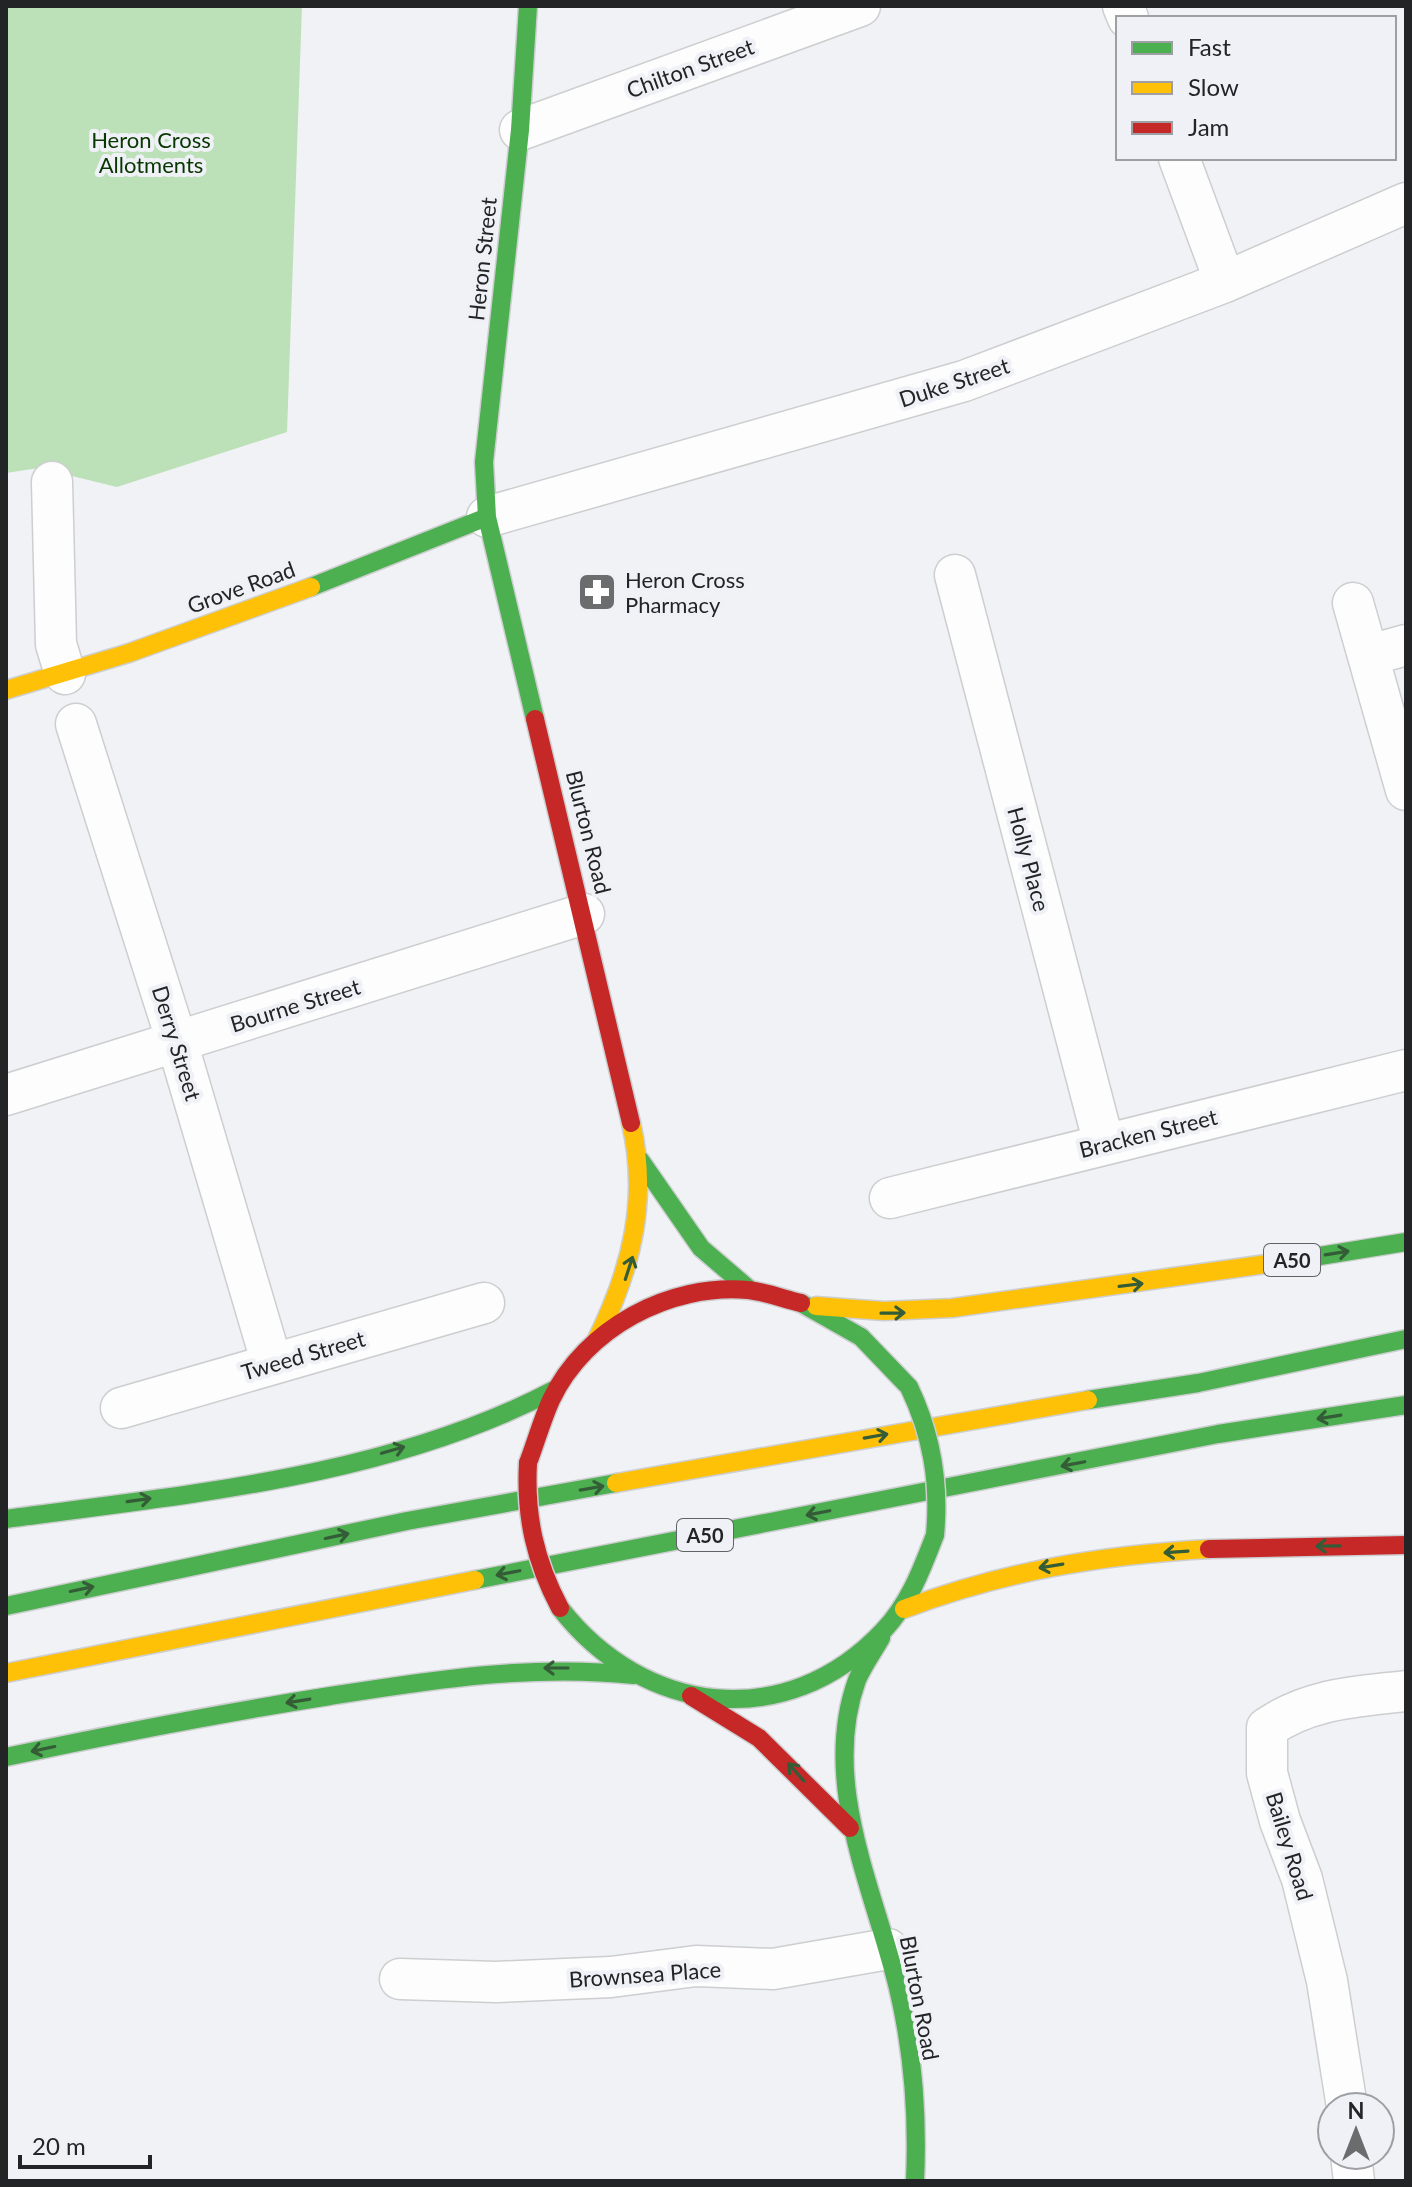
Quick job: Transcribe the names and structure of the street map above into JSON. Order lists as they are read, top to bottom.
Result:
{
  "streets": {
    "main road": [
      "Heron Street",
      "Grove Road",
      "Blurton Road",
      "A50"
    ],
    "street": [
      "Chilton Street",
      "Duke Street",
      "Holly Place",
      "Bourne Street",
      "Derry Street",
      "Bracken Street",
      "Tweed Street",
      "Bailey Road",
      "Brownsea Place"
    ]
  },
  "crossings": [
    ["Chilton Street", "Heron Street"],
    ["Heron Street", "Duke Street"],
    ["Heron Street", "Grove Road"],
    ["Heron Street", "Blurton Road"],
    ["Duke Street", "Grove Road"],
    ["Duke Street", "Blurton Road"],
    ["Grove Road", "Blurton Road"],
    ["Blurton Road", "Bourne Street"],
    ["Blurton Road", "A50"],
    ["Blurton Road", "Brownsea Place"],
    ["Holly Place", "Bracken Street"],
    ["Bourne Street", "Derry Street"],
    ["Derry Street", "Tweed Street"]
  ],
  "parks": ["Heron Cross Allotments"],
  "places": {
    "pharmacy": ["Heron Cross Pharmacy"]
  },
  "legend": ["Fast", "Slow", "Jam"],
  "scale_bar": "20 m",
  "north": "top"
}
